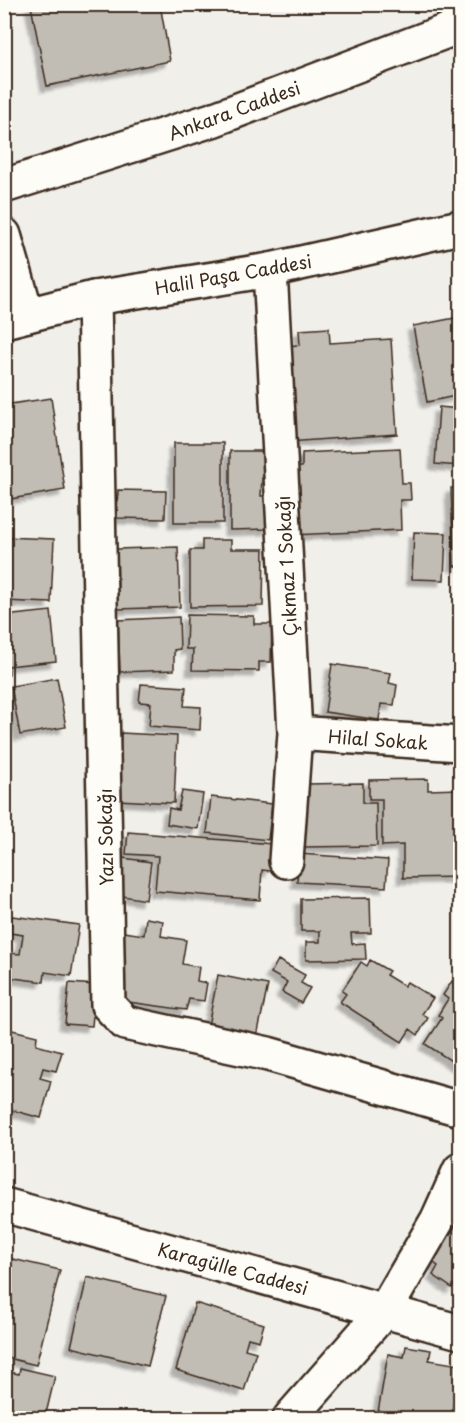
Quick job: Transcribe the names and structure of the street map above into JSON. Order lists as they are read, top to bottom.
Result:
{
  "streets": {
    "street": [
      "Ankara Caddesi",
      "Halil Paşa Caddesi",
      "Çıkmaz 1 Sokağı",
      "Hilal Sokak",
      "Yazı Sokağı",
      "Karagülle Caddesi"
    ]
  },
  "crossings": [
    ["Halil Paşa Caddesi", "Çıkmaz 1 Sokağı"],
    ["Halil Paşa Caddesi", "Yazı Sokağı"],
    ["Çıkmaz 1 Sokağı", "Hilal Sokak"]
  ]
}
